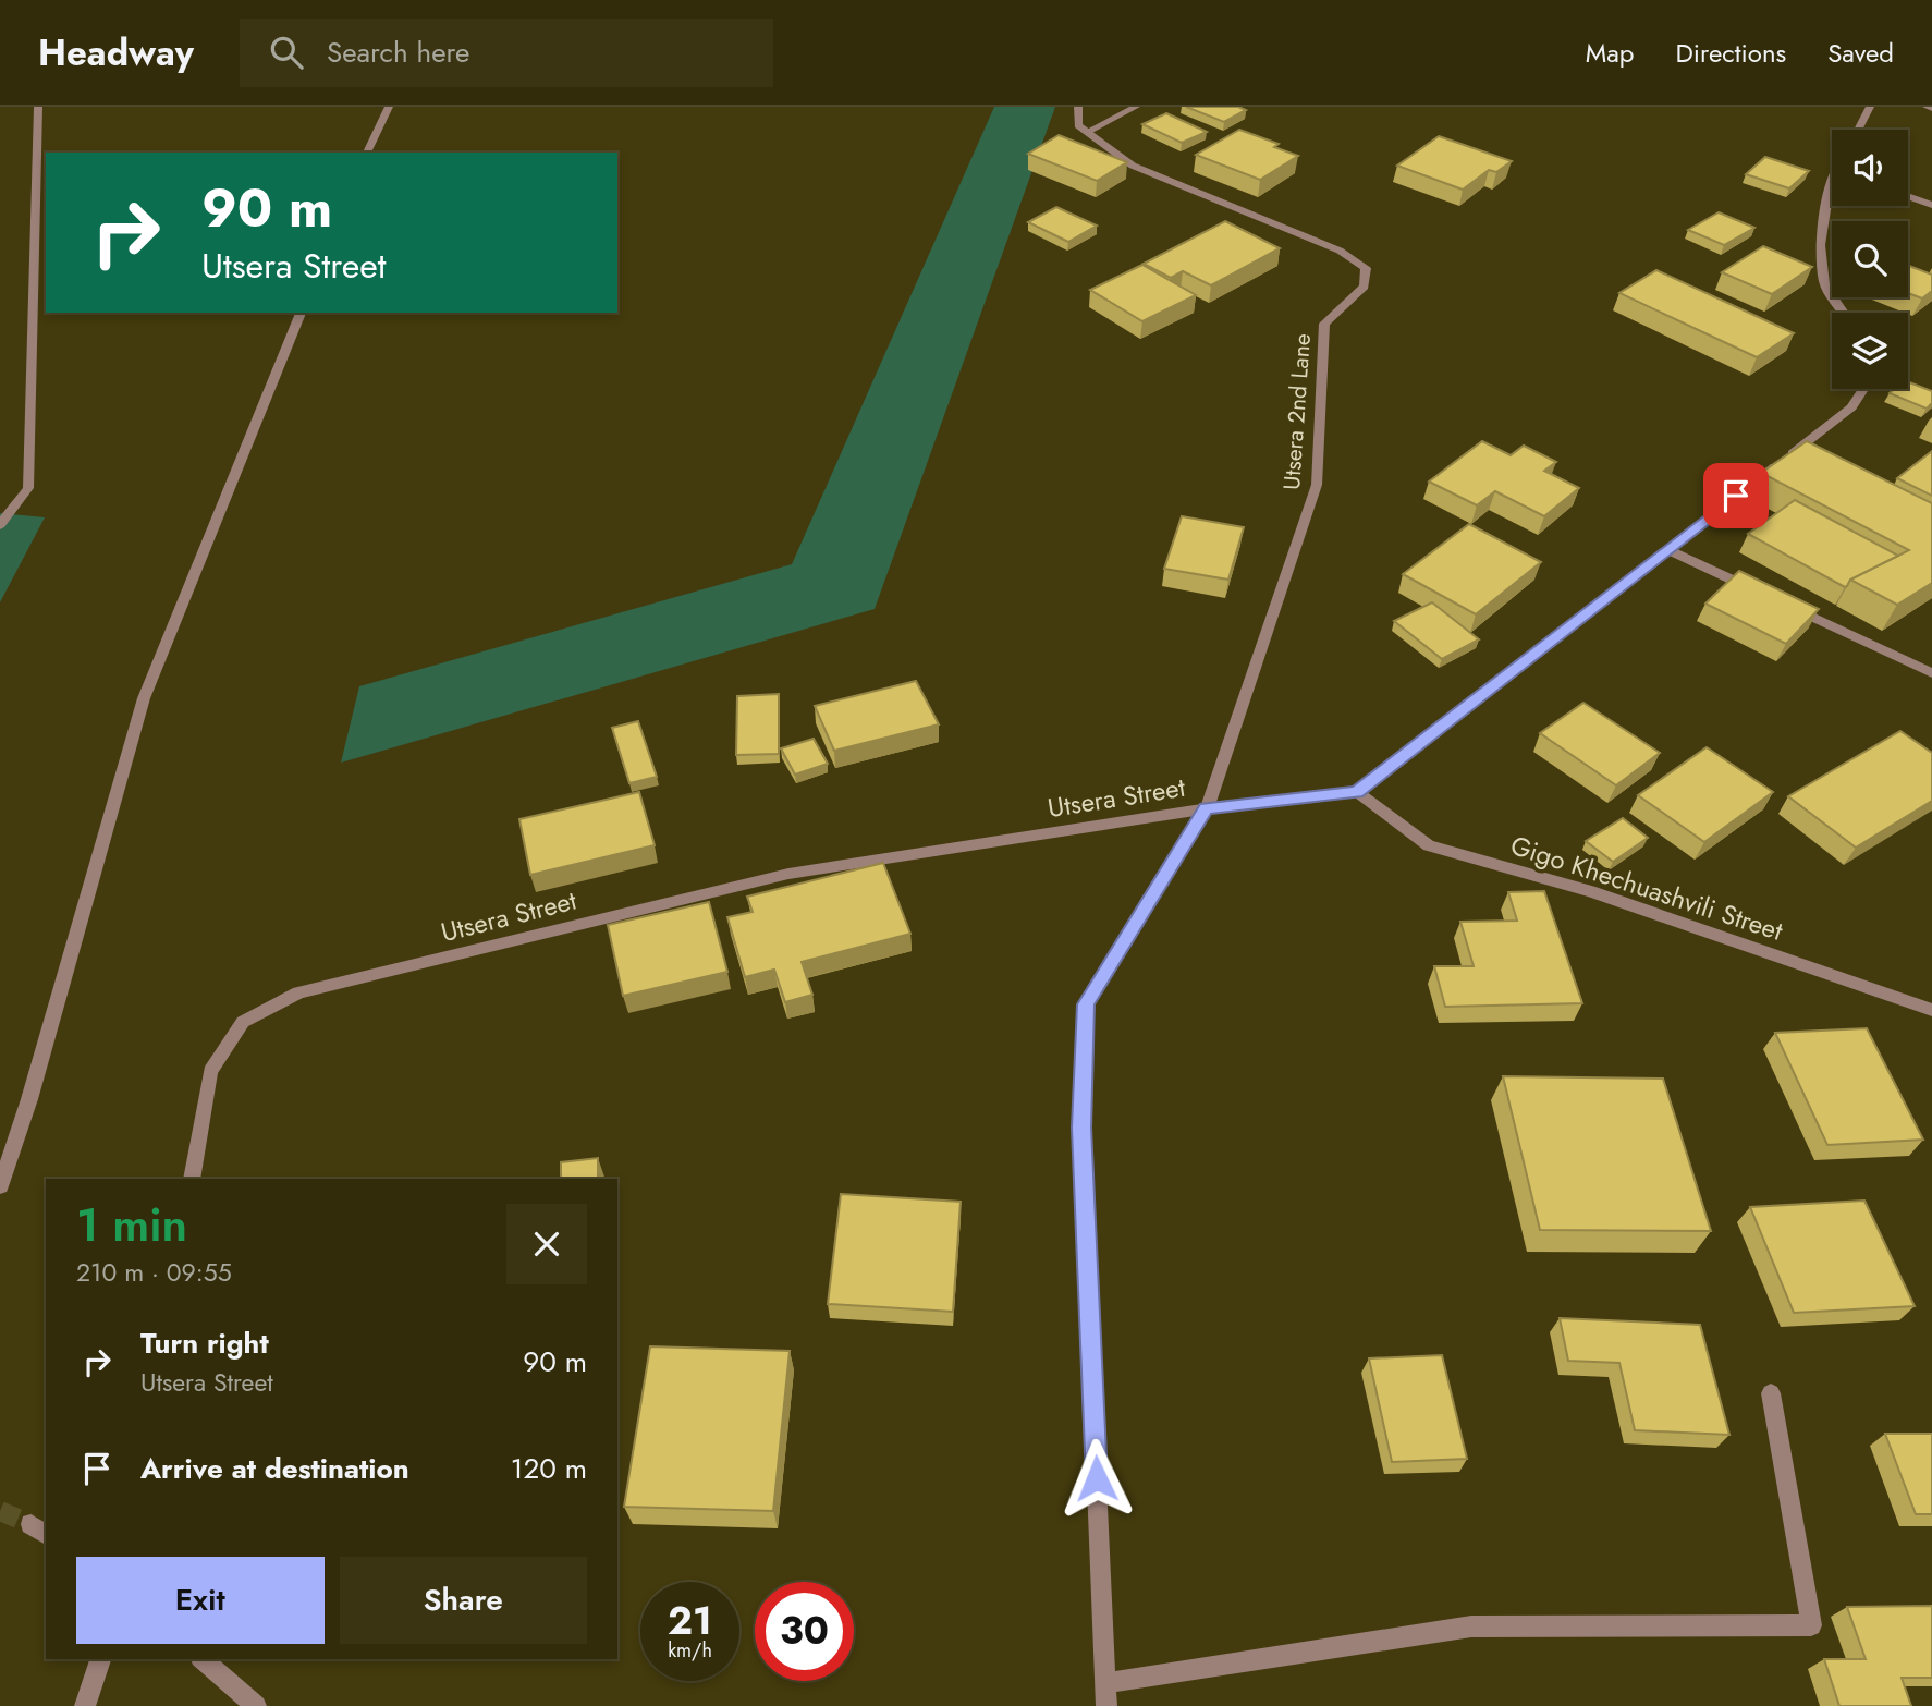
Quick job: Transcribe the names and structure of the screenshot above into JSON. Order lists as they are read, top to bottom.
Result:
{
  "streets": {
    "street": ["Utsera 2nd Lane", "Utsera Street", "Gigo Khechuashvili Street"]
  },
  "crossings": [
    ["Utsera 2nd Lane", "Utsera Street"],
    ["Utsera Street", "Gigo Khechuashvili Street"]
  ],
  "page": {
    "header": "Headway",
    "search": "Search here",
    "nav": ["Map", "Directions", "Saved"],
    "turn": ["90 m", "Utsera Street"],
    "heading": ["1 min", "210 m · 09:55"],
    "list": [
      {
        "name": "Turn right",
        "note": "Utsera Street",
        "value": "90 m"
      },
      {
        "name": "Arrive at destination",
        "value": "120 m"
      }
    ],
    "buttons": ["Exit", "Share"],
    "speed": "21 km/h",
    "limit": "30"
  }
}
